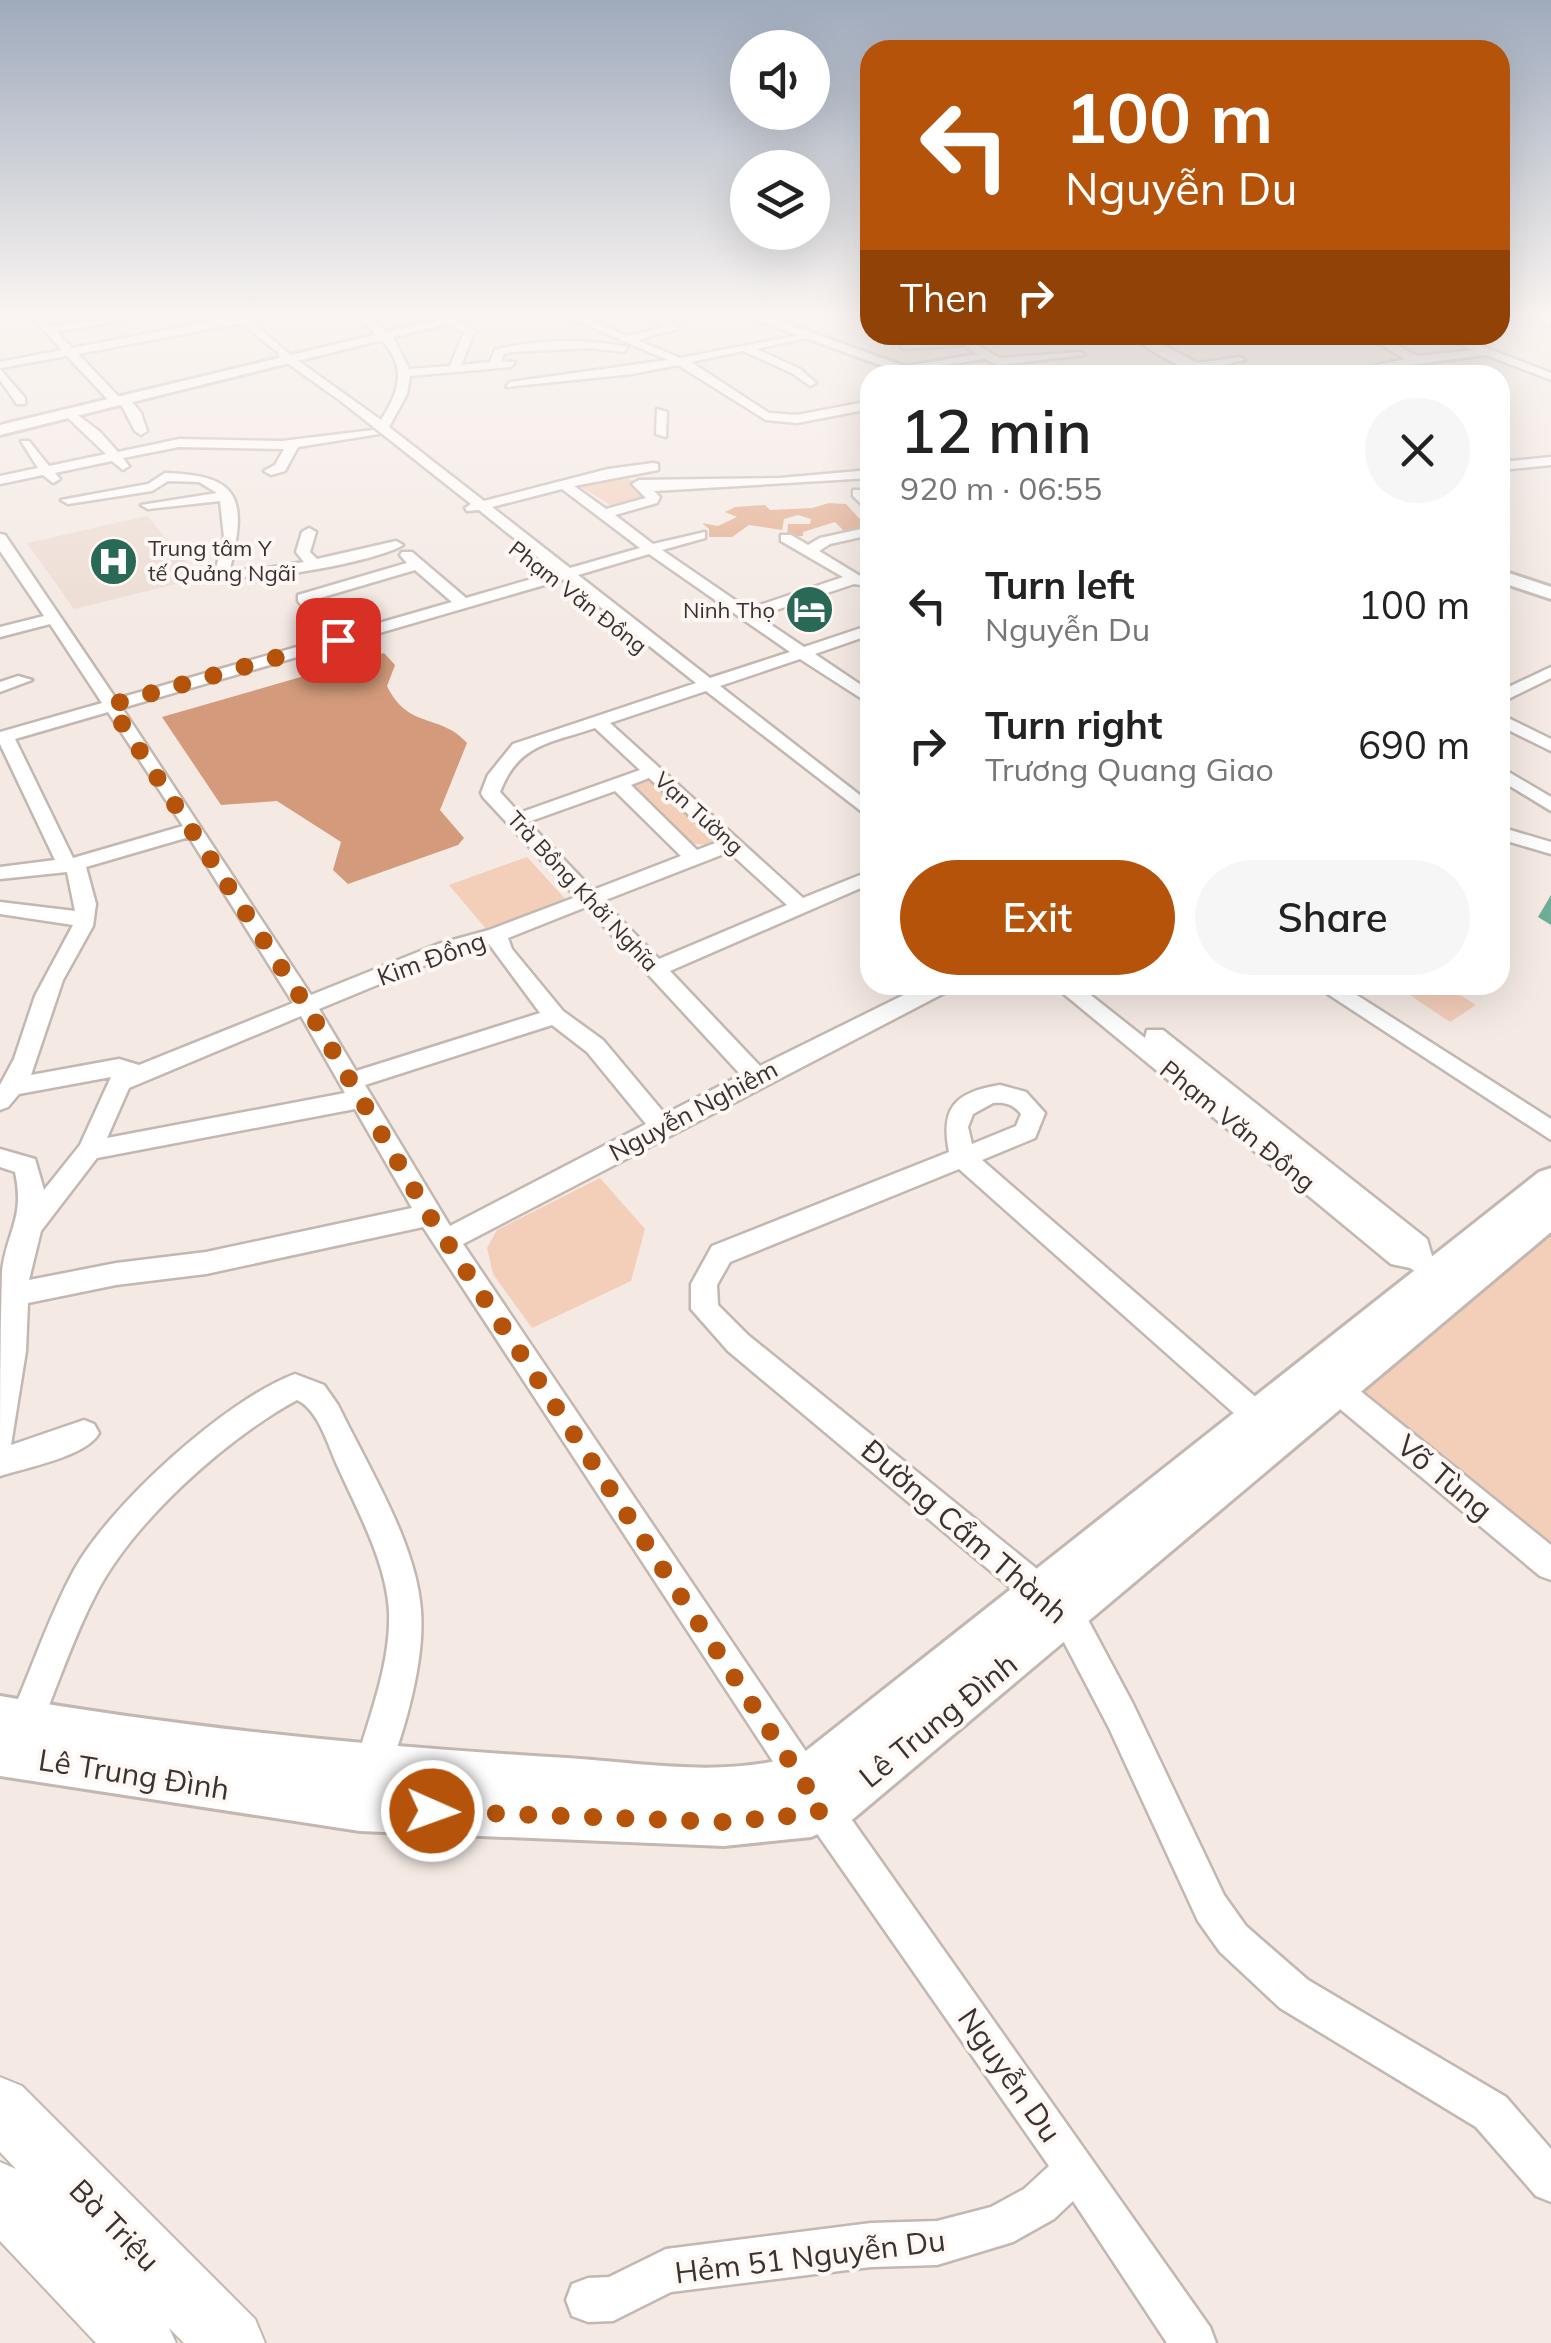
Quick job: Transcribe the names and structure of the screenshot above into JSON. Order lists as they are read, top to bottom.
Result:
{
  "streets": {
    "highway": ["Bà Triệu"],
    "main road": ["Lê Trung Đình"],
    "street": [
      "Phạm Văn Đồng",
      "Vạn Tường",
      "Trà Bồng Khởi Nghĩa",
      "Kim Đồng",
      "Nguyễn Nghiêm",
      "Võ Tùng",
      "Đường Cẩm Thành",
      "Nguyễn Du",
      "Hẻm 51 Nguyễn Du"
    ]
  },
  "crossings": [
    ["Phạm Văn Đồng", "Trà Bồng Khởi Nghĩa"],
    ["Phạm Văn Đồng", "Lê Trung Đình"],
    ["Vạn Tường", "Trà Bồng Khởi Nghĩa"],
    ["Vạn Tường", "Kim Đồng"],
    ["Trà Bồng Khởi Nghĩa", "Kim Đồng"],
    ["Trà Bồng Khởi Nghĩa", "Nguyễn Nghiêm"],
    ["Kim Đồng", "Nguyễn Du"],
    ["Nguyễn Nghiêm", "Nguyễn Du"],
    ["Võ Tùng", "Lê Trung Đình"],
    ["Đường Cẩm Thành", "Lê Trung Đình"],
    ["Lê Trung Đình", "Nguyễn Du"],
    ["Nguyễn Du", "Hẻm 51 Nguyễn Du"]
  ],
  "places": {
    "hospital": ["Trung tâm Y tế Quảng Ngãi"],
    "hotel": ["Ninh Thọ"]
  },
  "page": {
    "turn": ["100 m", "Nguyễn Du"],
    "then": "Then",
    "heading": ["12 min", "920 m · 06:55"],
    "list": [
      {
        "name": "Turn left",
        "note": "Nguyễn Du",
        "value": "100 m"
      },
      {
        "name": "Turn right",
        "note": "Trương Quang Giao",
        "value": "690 m"
      }
    ],
    "buttons": ["Exit", "Share"]
  }
}
